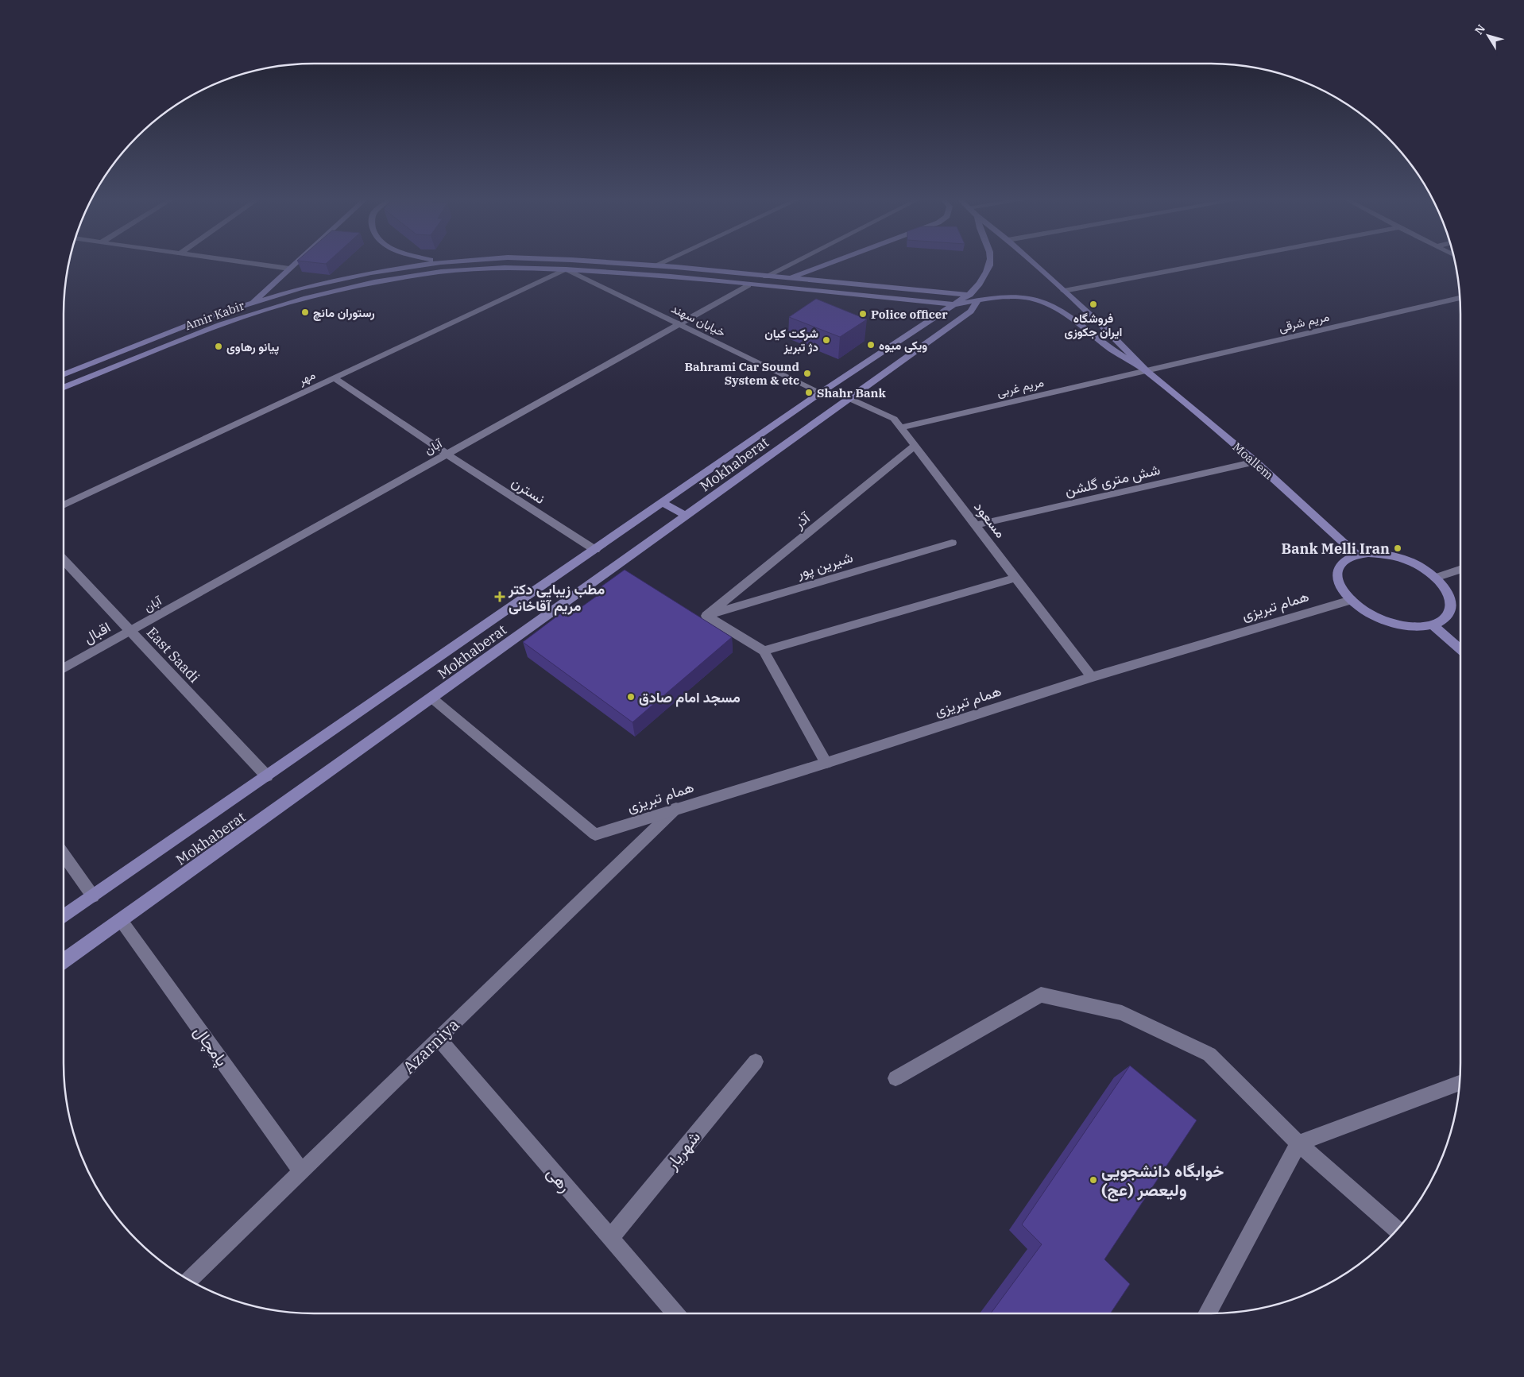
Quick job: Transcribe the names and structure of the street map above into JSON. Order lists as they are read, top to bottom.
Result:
{
  "streets": {
    "main road": ["Amir Kabir", "Moallem", "Mokhaberat"],
    "street": [
      "خیابان سهند",
      "مریم شرقی",
      "مهر",
      "مریم غربی",
      "آبان",
      "شش متری گلشن",
      "نسترن",
      "مسعود",
      "آذر",
      "شیرین پور",
      "همام تبریزی",
      "اقبال",
      "East Saadi",
      "پامچال",
      "Azarniya",
      "شهریار",
      "رهی"
    ]
  },
  "crossings": [
    ["Amir Kabir", "خیابان سهند"],
    ["Amir Kabir", "مهر"],
    ["Amir Kabir", "آبان"],
    ["Amir Kabir", "Mokhaberat"],
    ["خیابان سهند", "مهر"],
    ["خیابان سهند", "آبان"],
    ["خیابان سهند", "Mokhaberat"],
    ["مریم شرقی", "مریم غربی"],
    ["مریم شرقی", "Moallem"],
    ["مهر", "نسترن"],
    ["مریم غربی", "Moallem"],
    ["مریم غربی", "مسعود"],
    ["آبان", "نسترن"],
    ["آبان", "اقبال"],
    ["آبان", "East Saadi"],
    ["Moallem", "شش متری گلشن"],
    ["Mokhaberat", "نسترن"],
    ["Mokhaberat", "مسعود"],
    ["Mokhaberat", "همام تبریزی"],
    ["Mokhaberat", "East Saadi"],
    ["Mokhaberat", "پامچال"],
    ["شش متری گلشن", "مسعود"],
    ["مسعود", "آذر"],
    ["مسعود", "همام تبریزی"],
    ["آذر", "شیرین پور"],
    ["همام تبریزی", "Azarniya"],
    ["اقبال", "East Saadi"],
    ["پامچال", "Azarniya"],
    ["Azarniya", "رهی"],
    ["شهریار", "رهی"]
  ],
  "places": {
    "other": [
      "فروشگاه ایران جکوزی",
      "رستوران مانچ",
      "Police officer",
      "شرکت کیان دژ تبریز",
      "ویکی میوه",
      "پیانو رهاوی",
      "Bahrami Car Sound System & etc",
      "Shahr Bank",
      "Bank Melli Iran",
      "مسجد امام صادق",
      "خوابگاه دانشجویی ولیعصر (عج)"
    ],
    "health": ["مطب زیبایی دکتر مریم آقاخانی"]
  },
  "north": "top left"
}
